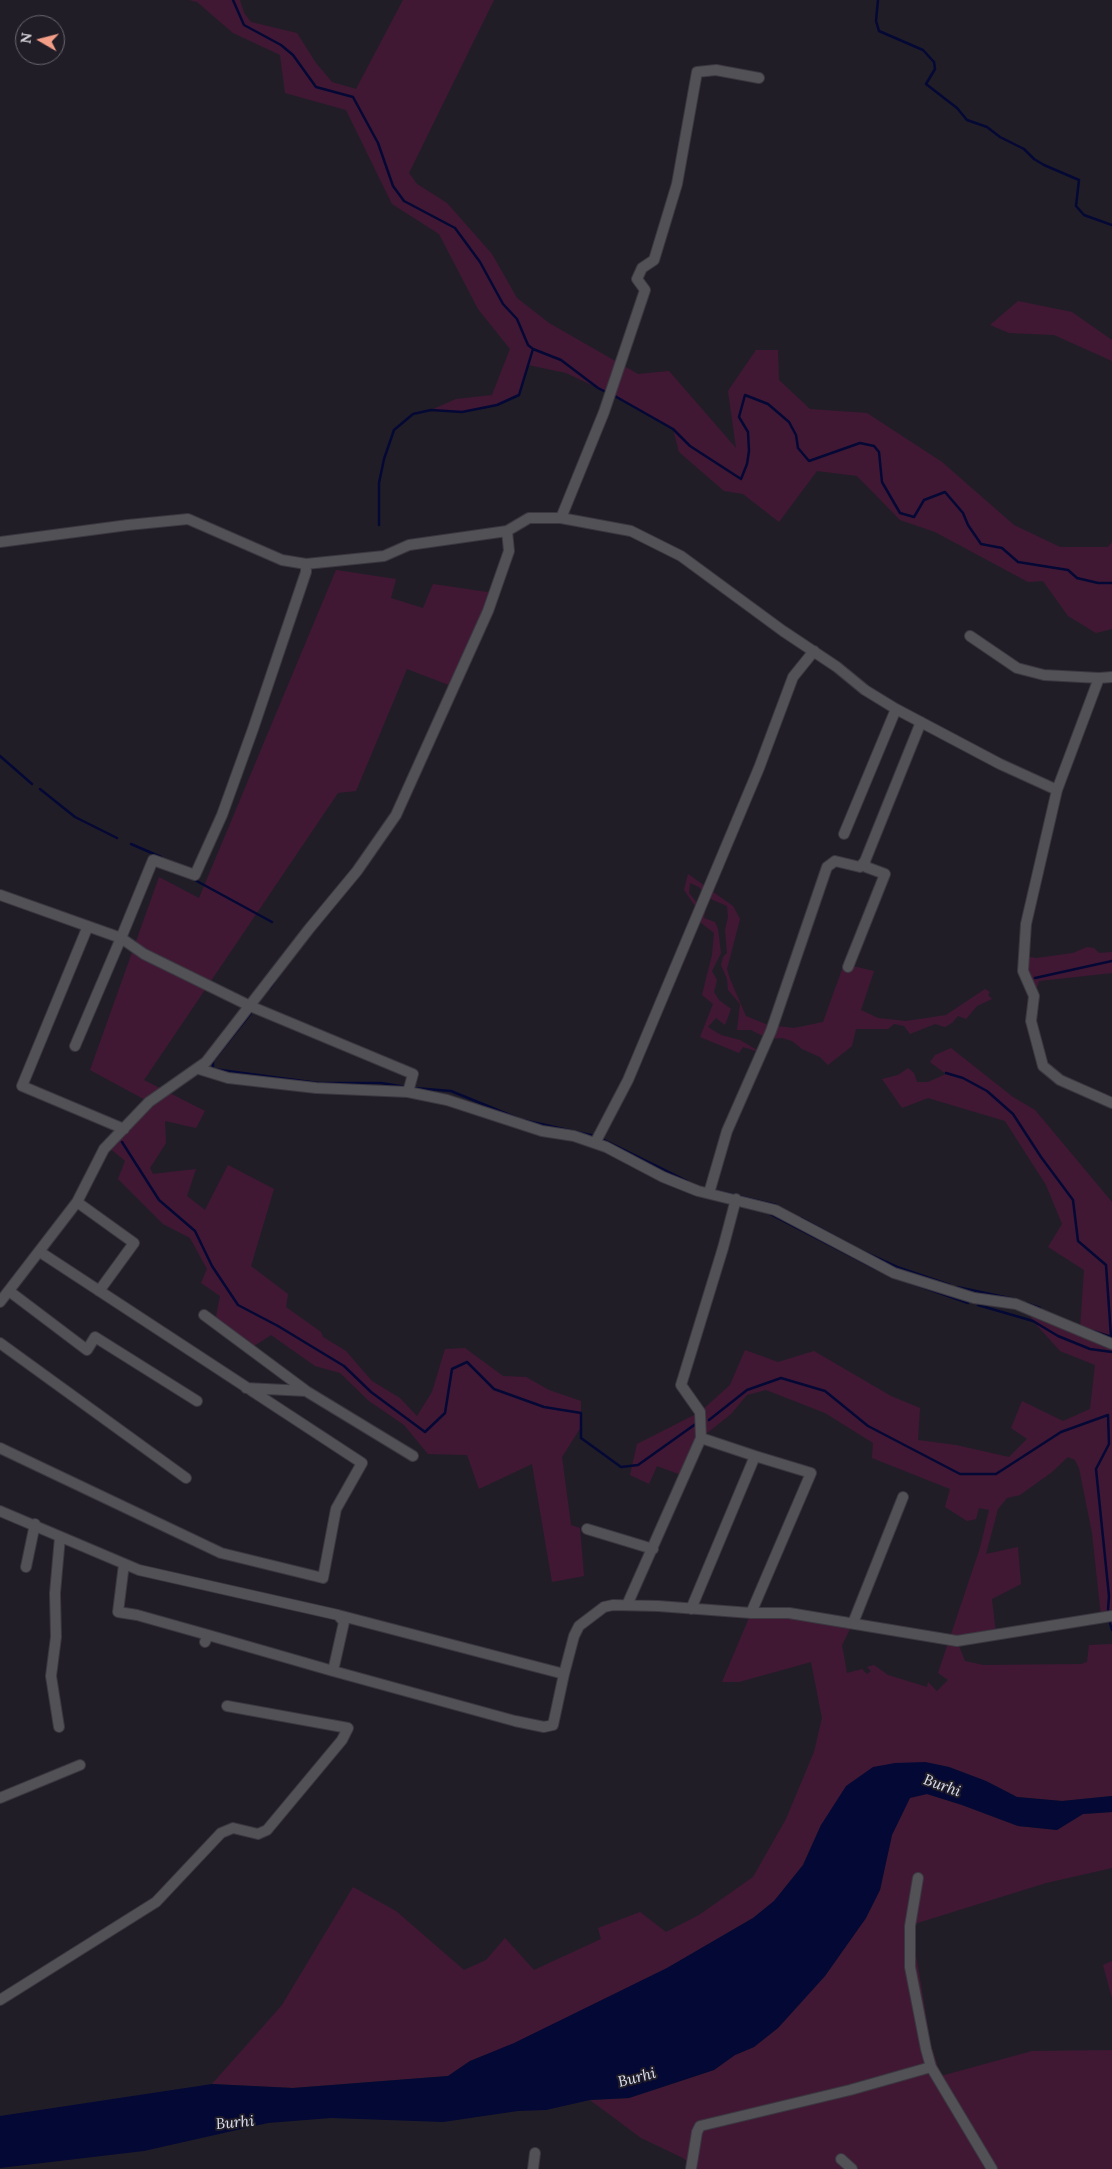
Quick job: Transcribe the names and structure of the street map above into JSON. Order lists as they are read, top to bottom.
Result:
{
  "water": ["Burhi"],
  "north": "left"
}
